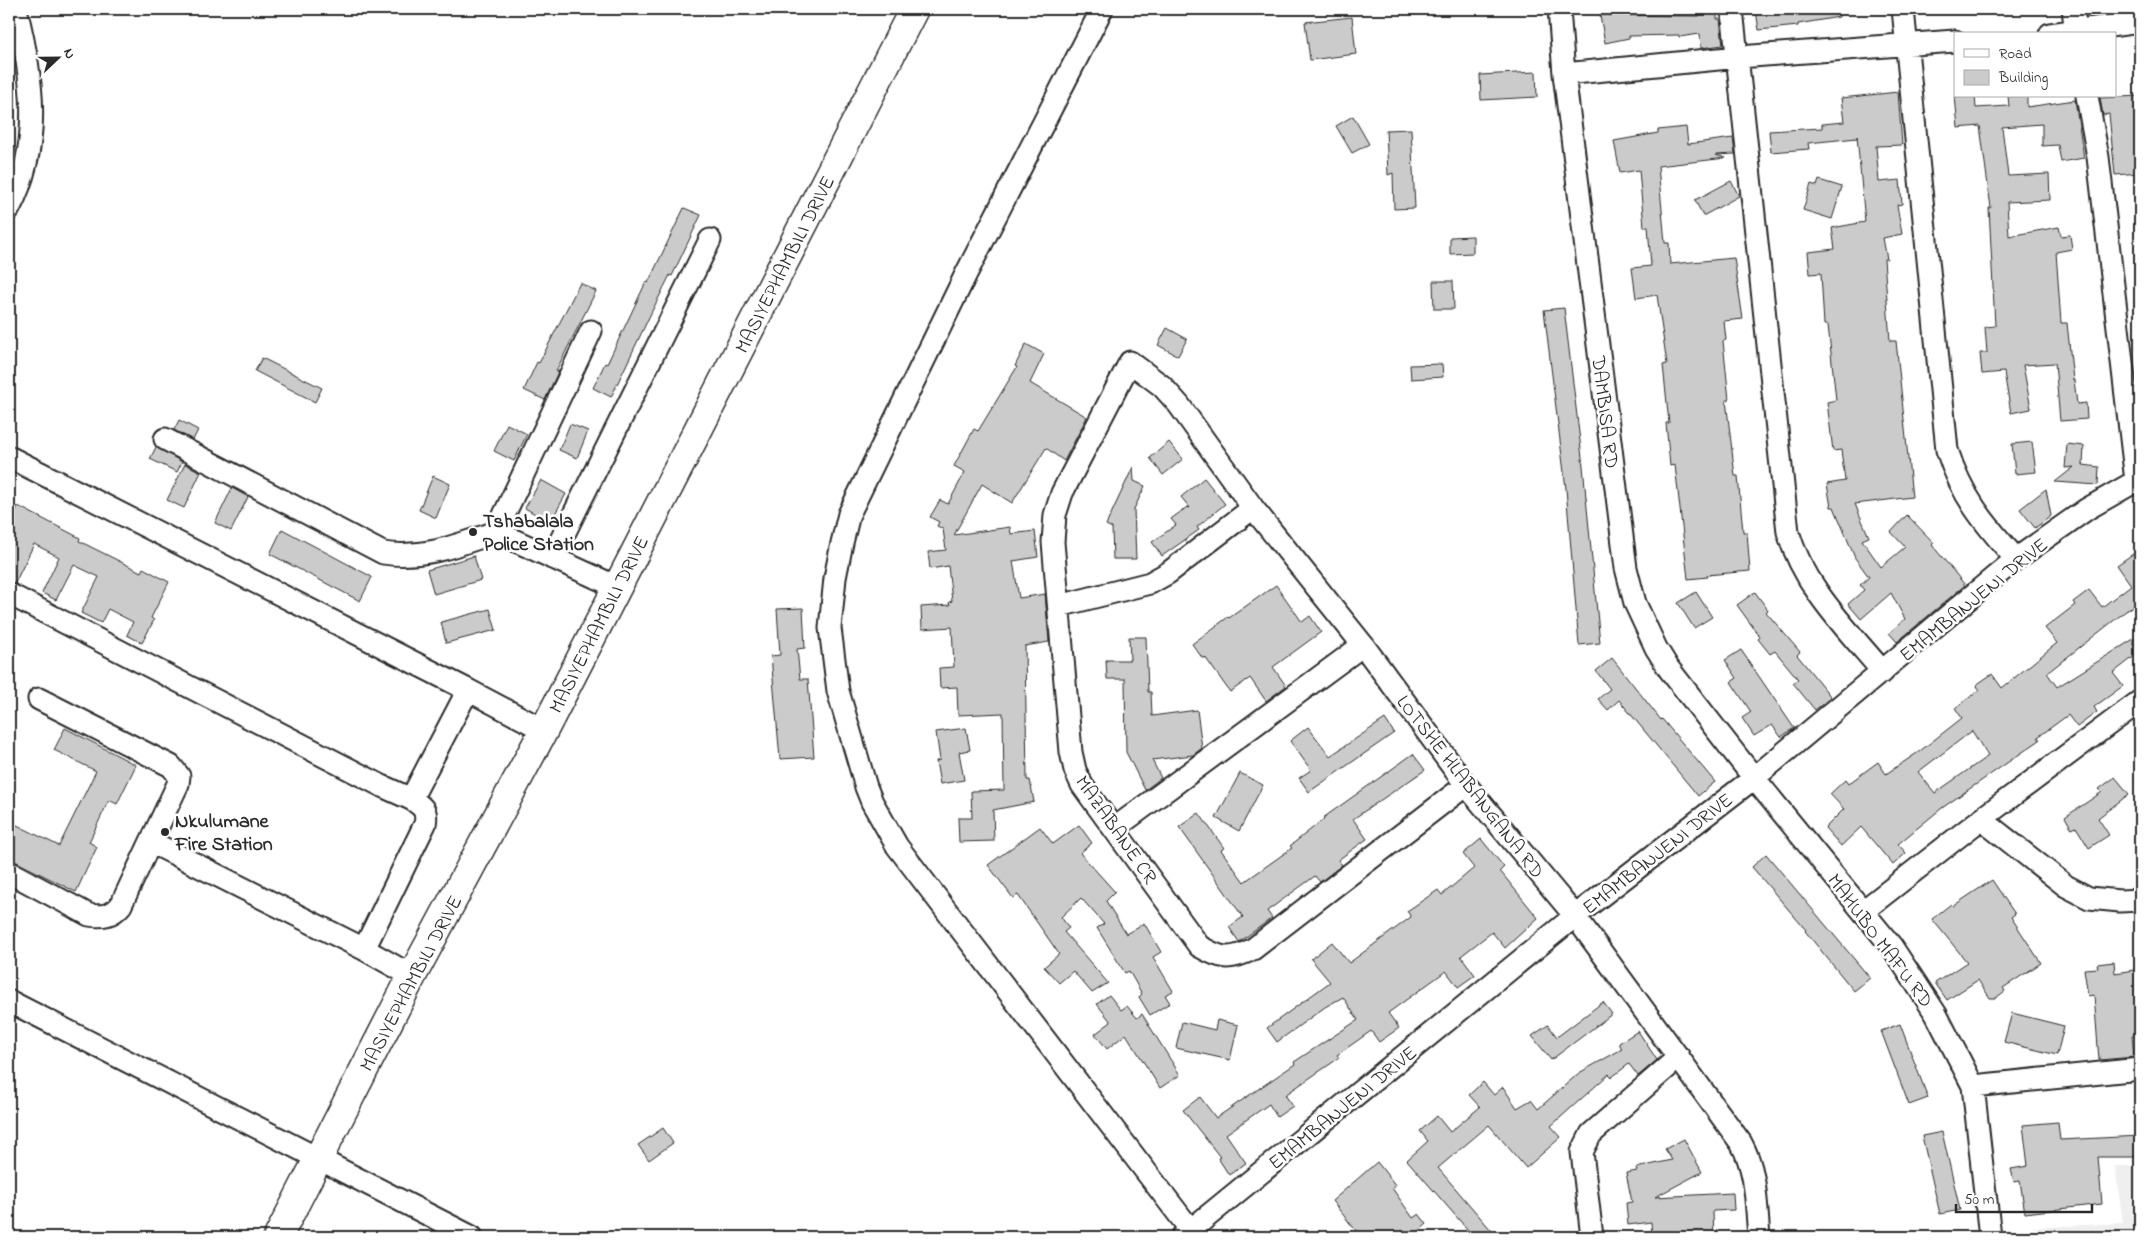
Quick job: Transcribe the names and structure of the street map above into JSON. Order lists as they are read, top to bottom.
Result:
{
  "streets": {
    "main road": ["MASIYEPHAMBILI DRIVE"],
    "street": [
      "DAMBISA RD",
      "EMAMBANJENI DRIVE",
      "LOTSHE HLABANGANA RD",
      "MAZABANE CR",
      "MAHUBO MAFU RD"
    ]
  },
  "crossings": [
    ["DAMBISA RD", "EMAMBANJENI DRIVE"],
    ["DAMBISA RD", "MAHUBO MAFU RD"],
    ["EMAMBANJENI DRIVE", "LOTSHE HLABANGANA RD"],
    ["EMAMBANJENI DRIVE", "MAHUBO MAFU RD"],
    ["LOTSHE HLABANGANA RD", "MAZABANE CR"]
  ],
  "places": ["Tshabalala Police Station", "Nkulumane Fire Station"],
  "legend": ["Road", "Building"],
  "scale_bar": "50 m",
  "north": "right"
}
